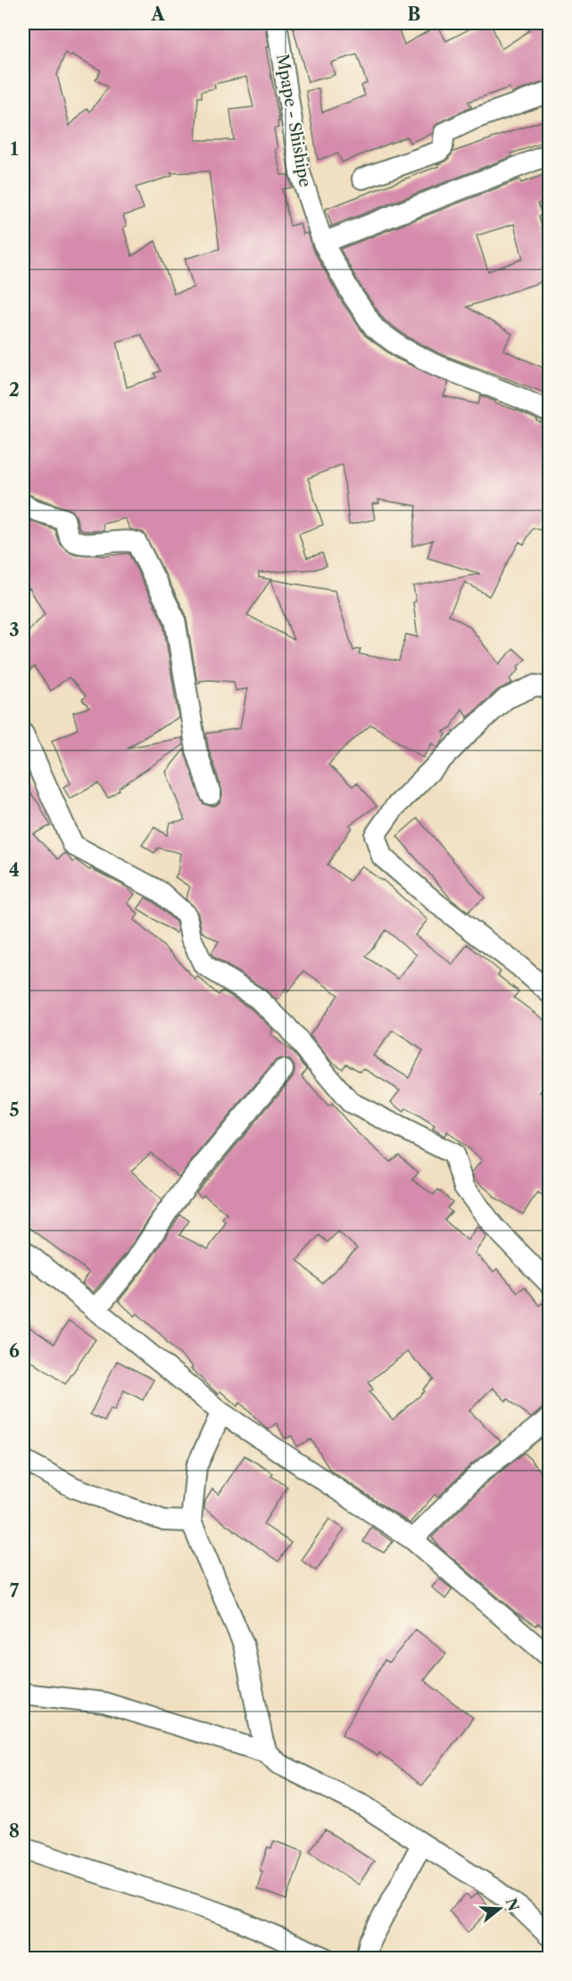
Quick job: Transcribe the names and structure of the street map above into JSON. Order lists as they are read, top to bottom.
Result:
{
  "streets": {
    "street": ["Mpape - Shishipe"]
  },
  "north": "right",
  "grid": {
    "columns": ["A", "B"],
    "rows": [
      "1",
      "2",
      "3",
      "4",
      "5",
      "6",
      "7",
      "8"
    ]
  }
}
